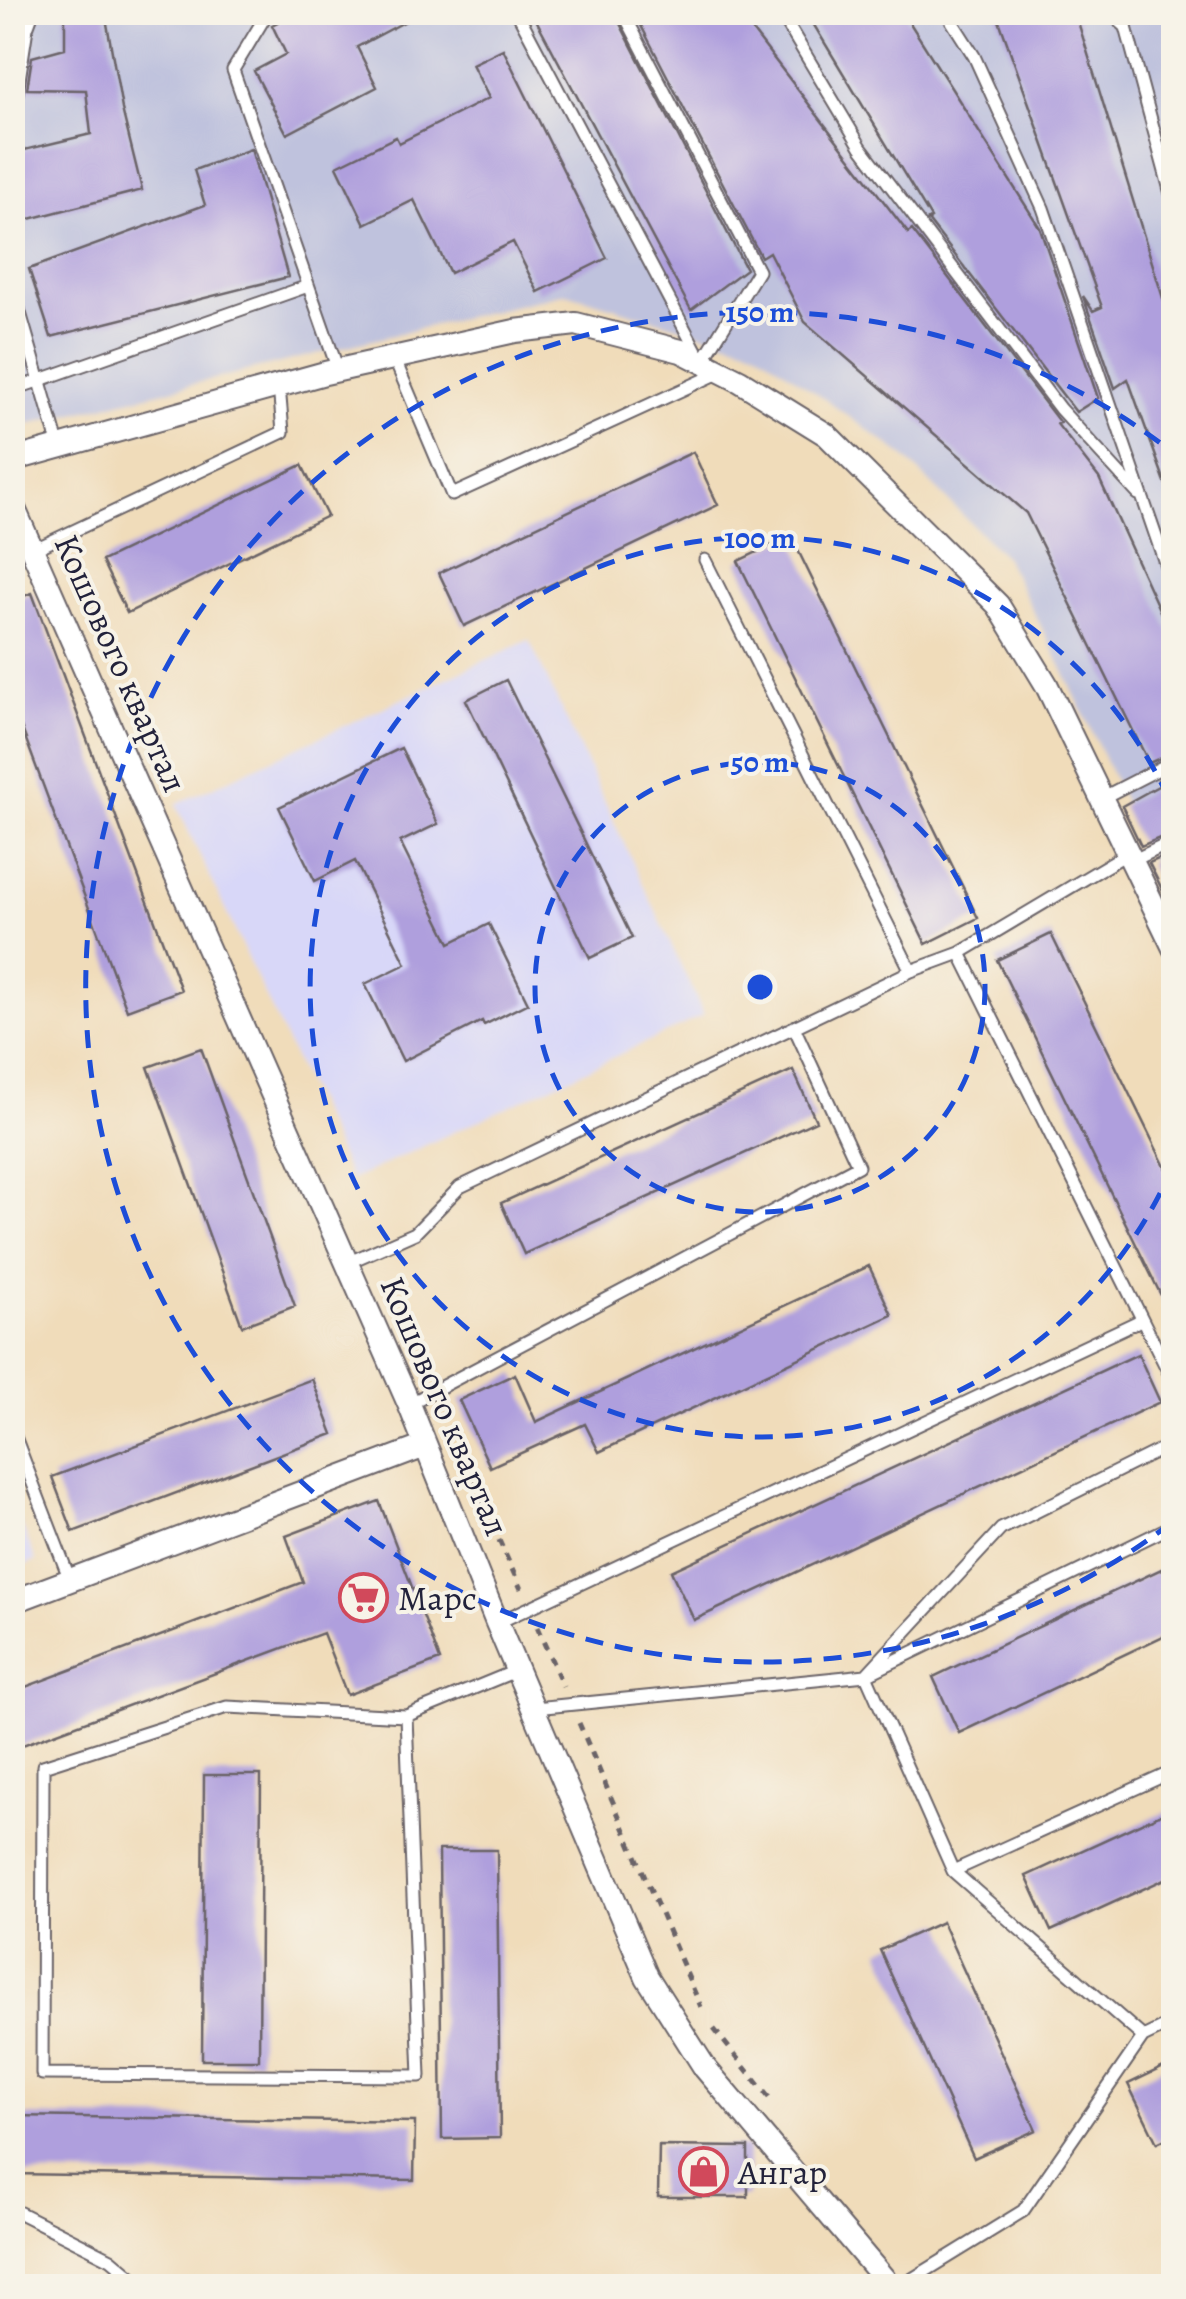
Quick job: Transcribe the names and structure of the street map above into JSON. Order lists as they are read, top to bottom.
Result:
{
  "streets": {
    "street": ["Кошового квартал"]
  },
  "places": {
    "supermarket": ["Марс"],
    "shop": ["Ангар"]
  },
  "rings": ["150 m", "100 m", "50 m"]
}
